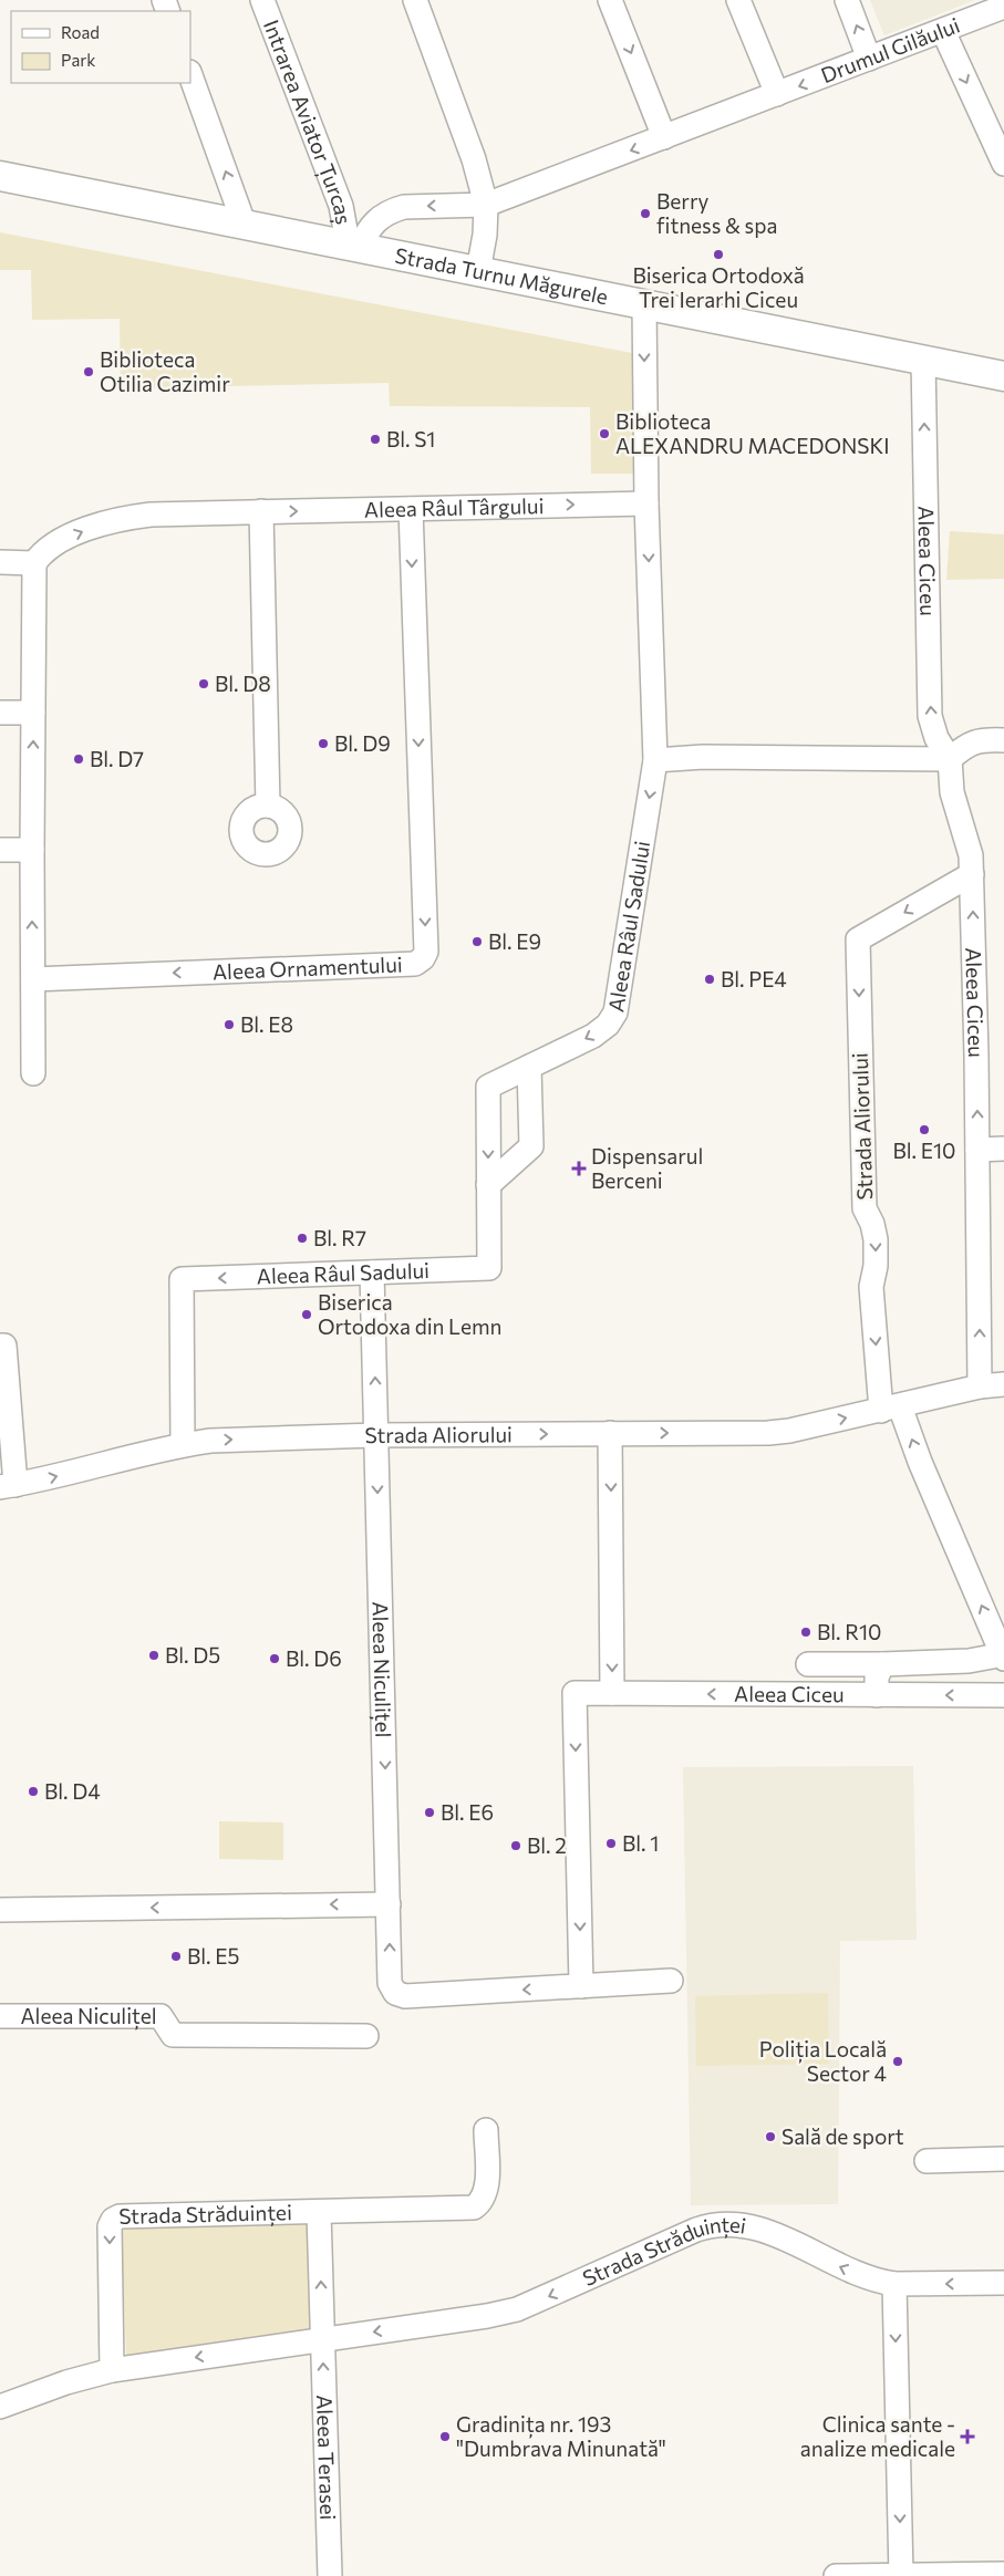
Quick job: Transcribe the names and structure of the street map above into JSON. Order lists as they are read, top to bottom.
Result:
{
  "streets": {
    "main road": ["Strada Turnu Măgurele"],
    "street": [
      "Drumul Gilăului",
      "Intrarea Aviator Țurcaș",
      "Aleea Râul Târgului",
      "Aleea Ciceu",
      "Aleea Râul Sadului",
      "Aleea Ornamentului",
      "Strada Aliorului",
      "Aleea Niculițel",
      "Strada Străduinței",
      "Aleea Terasei"
    ]
  },
  "crossings": [
    ["Drumul Gilăului", "Intrarea Aviator Țurcaș"],
    ["Drumul Gilăului", "Strada Turnu Măgurele"],
    ["Intrarea Aviator Țurcaș", "Strada Turnu Măgurele"],
    ["Strada Turnu Măgurele", "Aleea Ciceu"],
    ["Strada Turnu Măgurele", "Aleea Râul Sadului"],
    ["Aleea Râul Târgului", "Aleea Râul Sadului"],
    ["Aleea Râul Târgului", "Aleea Ornamentului"],
    ["Aleea Ciceu", "Strada Aliorului"],
    ["Aleea Ciceu", "Aleea Niculițel"],
    ["Aleea Râul Sadului", "Strada Aliorului"],
    ["Aleea Râul Sadului", "Aleea Niculițel"],
    ["Strada Aliorului", "Aleea Niculițel"],
    ["Strada Străduinței", "Aleea Terasei"]
  ],
  "one_way": [
    "Drumul Gilăului",
    "Aleea Râul Târgului",
    "Aleea Râul Sadului",
    "Aleea Terasei"
  ],
  "places": {
    "other": [
      "Berry fitness & spa",
      "Biserica Ortodoxă Trei Ierarhi Ciceu",
      "Biblioteca Otilia Cazimir",
      "Biblioteca ALEXANDRU MACEDONSKI",
      "Bl. S1",
      "Bl. D8",
      "Bl. D9",
      "Bl. D7",
      "Bl. E9",
      "Bl. PE4",
      "Bl. E8",
      "Bl. E10",
      "Bl. R7",
      "Biserica Ortodoxa din Lemn",
      "Bl. R10",
      "Bl. D5",
      "Bl. D6",
      "Bl. D4",
      "Bl. E6",
      "Bl. 1",
      "Bl. 2",
      "Bl. E5",
      "Poliția Locală Sector 4",
      "Sală de sport",
      "Gradinița nr. 193 \"Dumbrava Minunată\""
    ],
    "health": ["Dispensarul Berceni", "Clinica sante - analize medicale"]
  },
  "legend": ["Road", "Park"]
}
